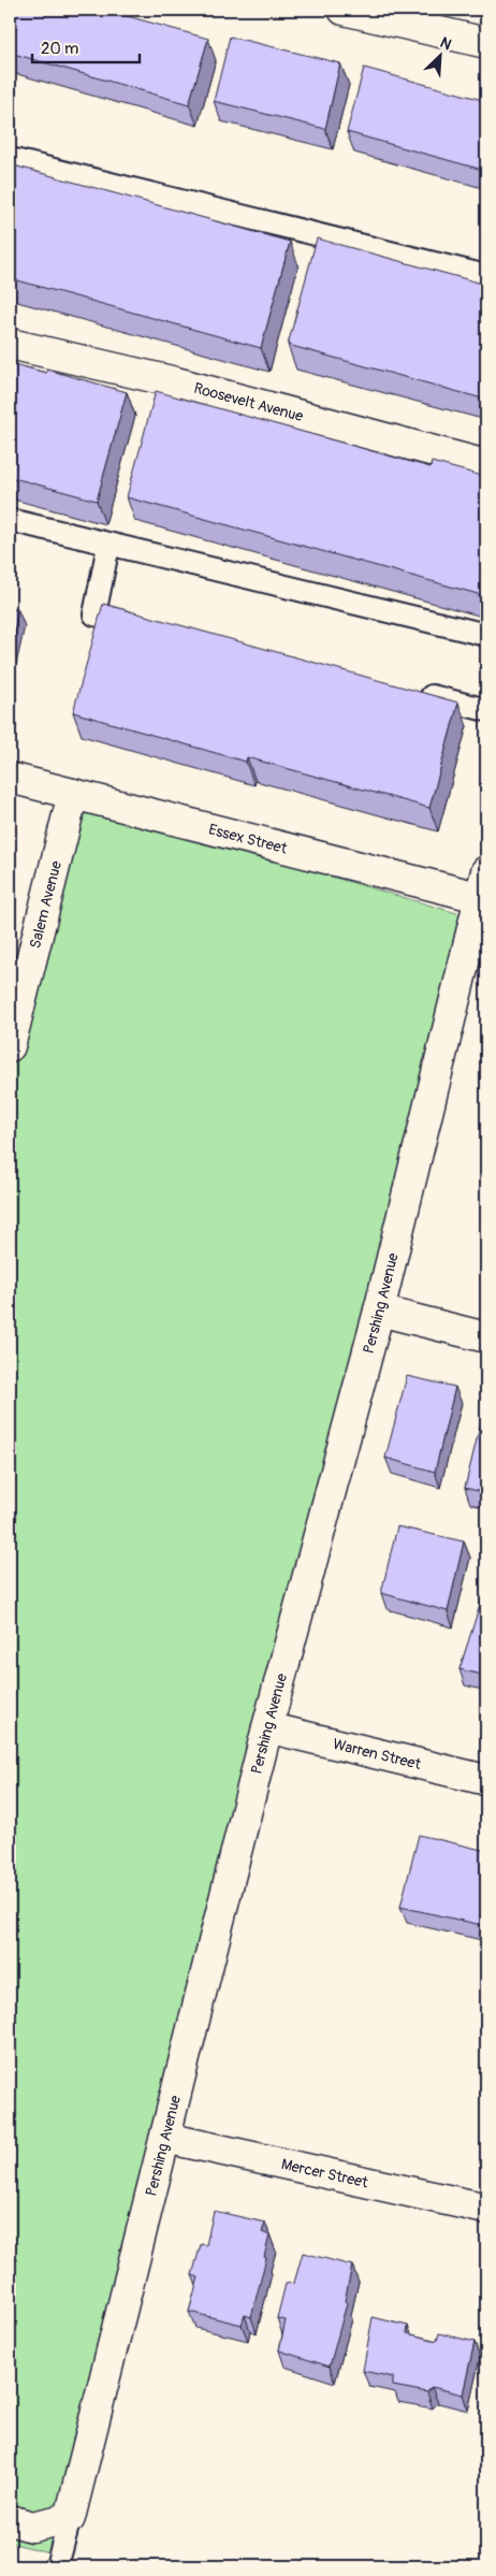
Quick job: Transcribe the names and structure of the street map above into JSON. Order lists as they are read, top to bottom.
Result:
{
  "streets": {
    "street": [
      "Roosevelt Avenue",
      "Essex Street",
      "Salem Avenue",
      "Pershing Avenue",
      "Warren Street",
      "Mercer Street"
    ]
  },
  "crossings": [
    ["Essex Street", "Salem Avenue"],
    ["Essex Street", "Pershing Avenue"],
    ["Pershing Avenue", "Warren Street"],
    ["Pershing Avenue", "Mercer Street"]
  ],
  "scale_bar": "20 m",
  "north": "top right"
}
